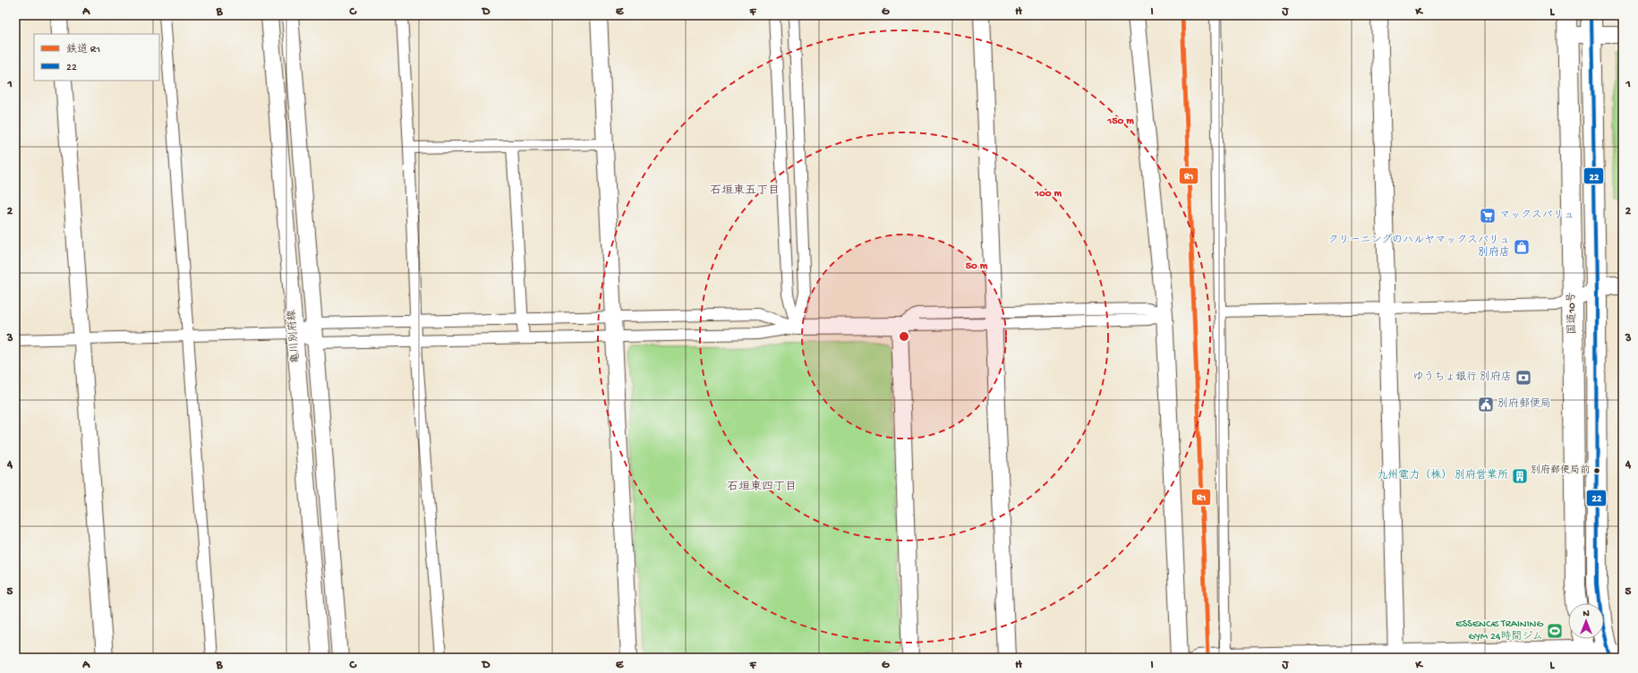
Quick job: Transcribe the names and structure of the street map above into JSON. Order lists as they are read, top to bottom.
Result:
{
  "streets": {
    "highway": ["国道10号"],
    "street": ["亀川別府線"]
  },
  "districts": ["石垣東五丁目", "石垣東四丁目"],
  "places": {
    "supermarket": ["マックスバリュ"],
    "shop": ["クリーニングのハルヤマックスバリュ 別府店"],
    "bank": ["ゆうちょ銀行 別府店"],
    "public building": ["別府郵便局"],
    "other": ["別府郵便局前"],
    "building": ["九州電力（株） 別府営業所"],
    "sports": ["ESSENCE TRAINING GYM 24時間ジム"]
  },
  "lines": ["rail line R1", "transit line 22"],
  "legend": ["鉄道 R1", "22"],
  "north": "top",
  "grid": {
    "columns": [
      "A",
      "B",
      "C",
      "D",
      "E",
      "F",
      "G",
      "H",
      "I",
      "J",
      "K",
      "L"
    ],
    "rows": [
      "1",
      "2",
      "3",
      "4",
      "5"
    ]
  },
  "rings": ["150 m", "100 m", "50 m"]
}
